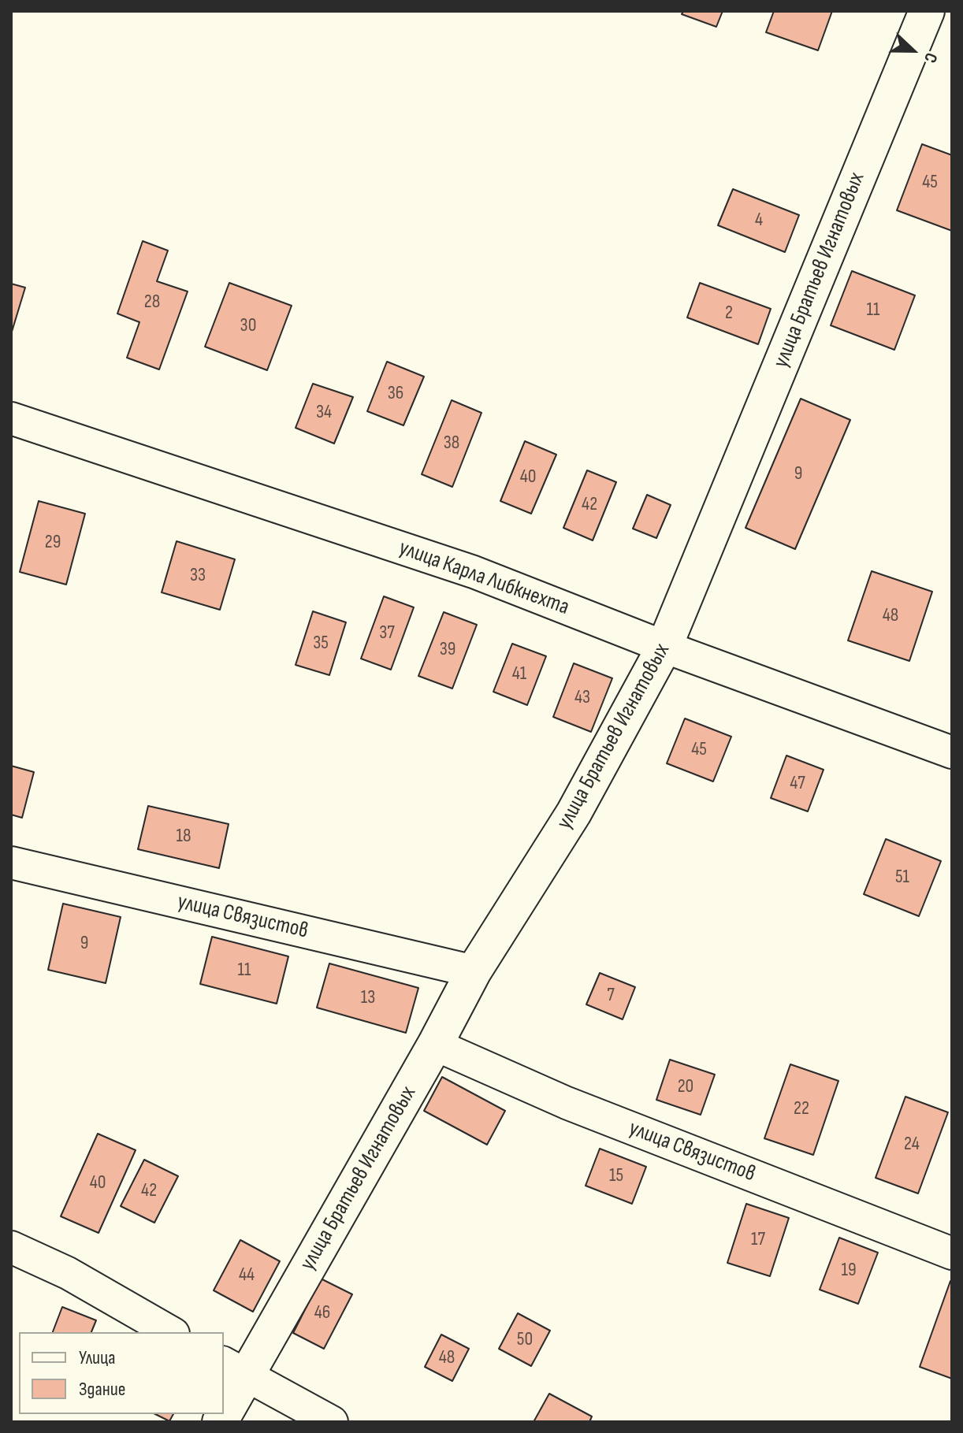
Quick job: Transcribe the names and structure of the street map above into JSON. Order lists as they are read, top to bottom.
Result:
{
  "streets": {
    "street": ["улица Братьев Игнатовых", "улица Карла Либкнехта", "улица Связистов"]
  },
  "crossings": [
    ["улица Братьев Игнатовых", "улица Карла Либкнехта"],
    ["улица Братьев Игнатовых", "улица Связистов"]
  ],
  "house_numbers": [
    "45",
    "4",
    "28",
    "11",
    "2",
    "30",
    "36",
    "34",
    "38",
    "9",
    "40",
    "42",
    "29",
    "33",
    "48",
    "37",
    "35",
    "39",
    "41",
    "43",
    "45",
    "47",
    "18",
    "51",
    "9",
    "11",
    "7",
    "13",
    "20",
    "22",
    "24",
    "15",
    "40",
    "42",
    "17",
    "19",
    "44",
    "46",
    "50",
    "48"
  ],
  "legend": ["Улица", "Здание"],
  "north": "right"
}
